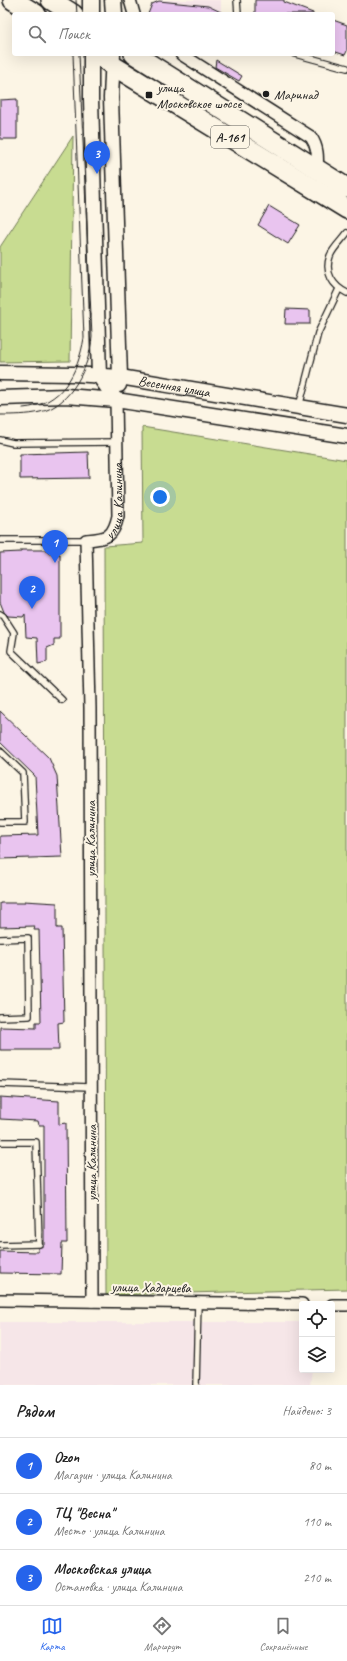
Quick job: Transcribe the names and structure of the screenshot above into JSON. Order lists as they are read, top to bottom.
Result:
{
  "streets": {
    "highway": ["А-161"],
    "street": ["Весенняя улица", "улица Калинина", "улица Хадарцева"]
  },
  "crossings": [
    ["А-161", "улица Калинина"],
    ["Весенняя улица", "улица Калинина"],
    ["улица Калинина", "улица Хадарцева"]
  ],
  "places": {
    "other": ["Маринад"],
    "transit": ["улица Московское шоссе"]
  },
  "page": {
    "search": "Поиск",
    "pins": ["3", "1", "2"],
    "heading": ["Рядом", "Найдено: 3"],
    "list": [
      {
        "mark": "1",
        "name": "Ozon",
        "note": "Магазин · улица Калинина",
        "value": "80 m"
      },
      {
        "mark": "2",
        "name": "ТЦ \"Весна\"",
        "note": "Место · улица Калинина",
        "value": "110 m"
      },
      {
        "mark": "3",
        "name": "Московская улица",
        "note": "Остановка · улица Калинина",
        "value": "210 m"
      }
    ],
    "nav": ["Карта", "Маршрут", "Сохранённые"]
  }
}
